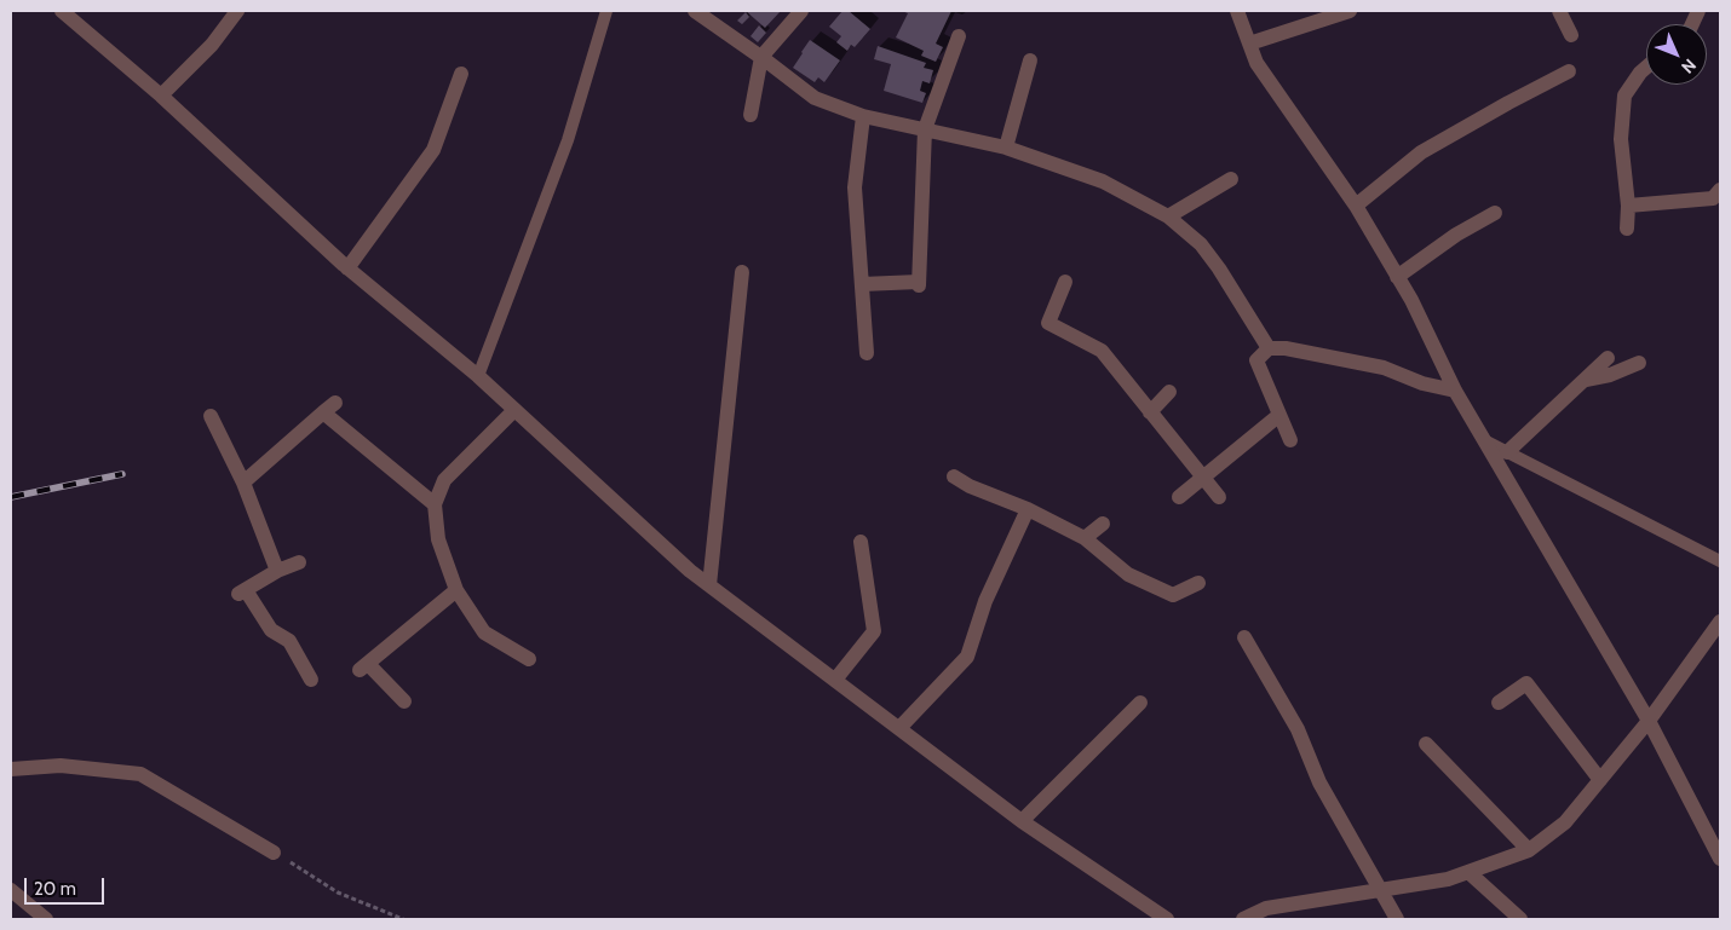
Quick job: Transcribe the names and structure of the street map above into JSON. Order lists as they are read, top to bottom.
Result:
{
  "scale_bar": "20 m",
  "north": "bottom right"
}
